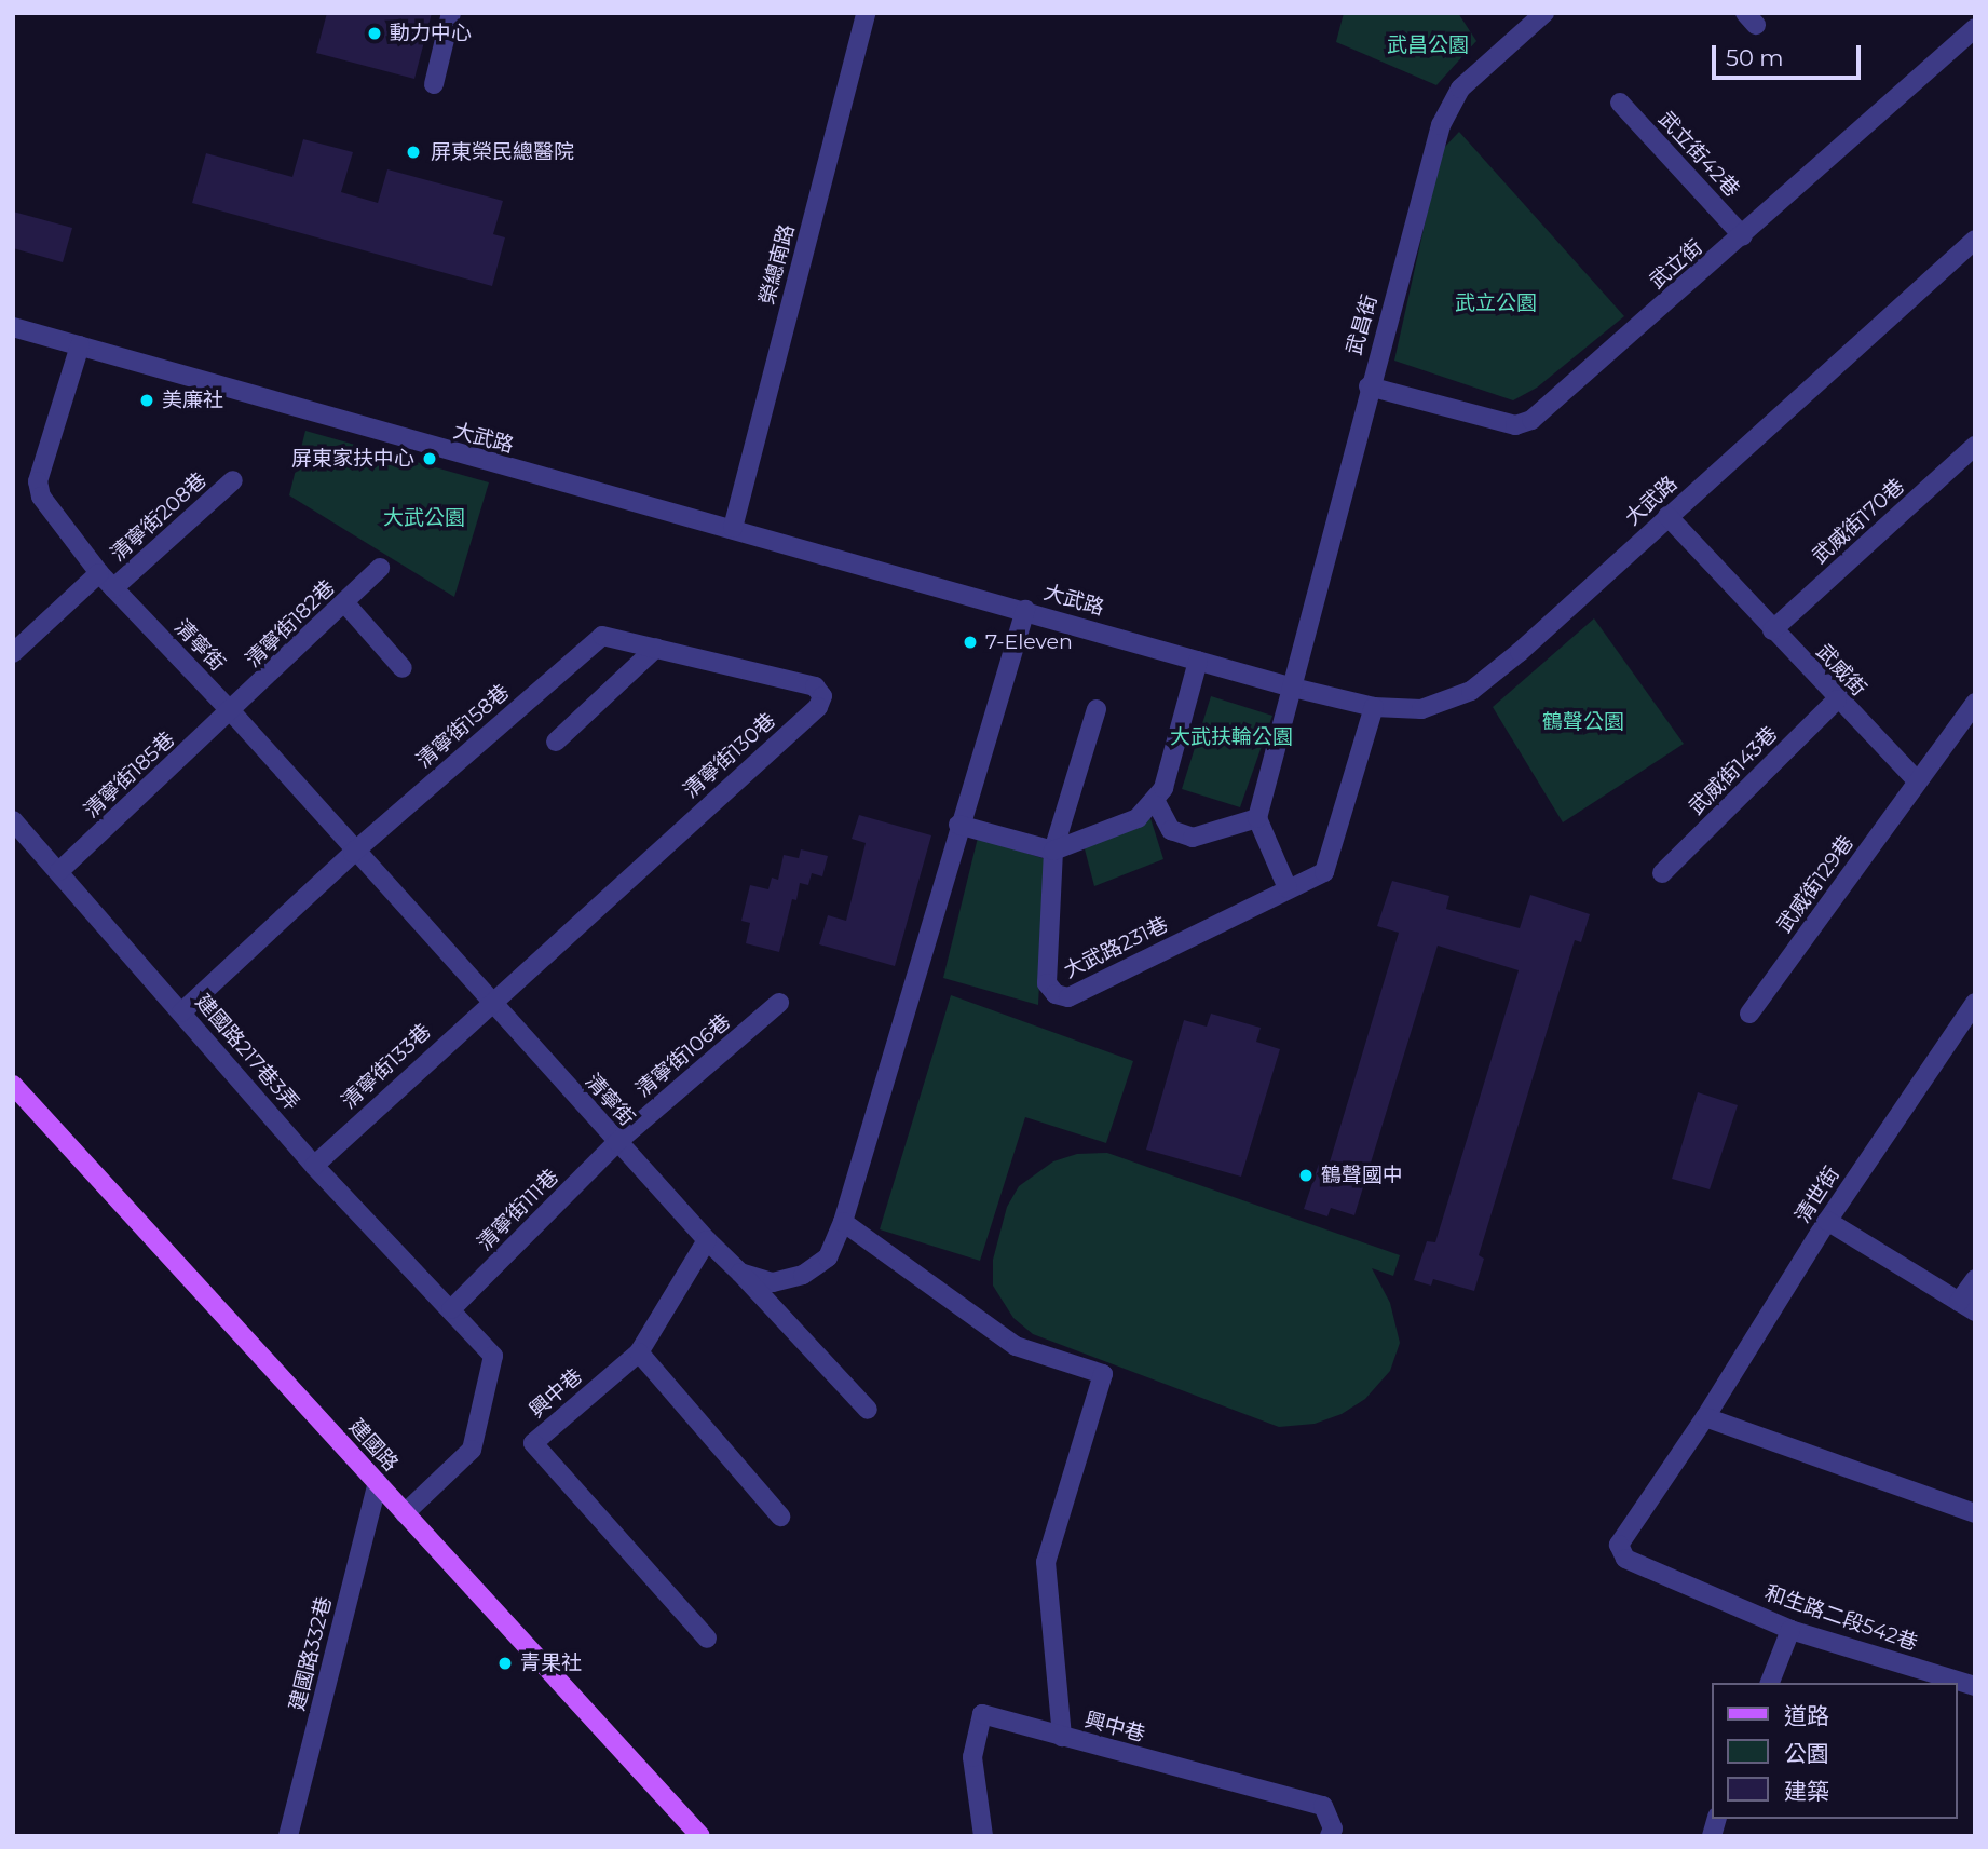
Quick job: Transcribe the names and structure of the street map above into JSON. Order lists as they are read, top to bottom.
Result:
{
  "streets": {
    "main road": ["建國路"],
    "street": [
      "武立街42巷",
      "榮總南路",
      "武立街",
      "武昌街",
      "大武路",
      "清寧街208巷",
      "武威街170巷",
      "清寧街182巷",
      "清寧街",
      "武威街",
      "清寧街158巷",
      "清寧街130巷",
      "武威街143巷",
      "清寧街185巷",
      "武威街129巷",
      "大武路231巷",
      "建國路217巷3弄",
      "清寧街106巷",
      "清寧街133巷",
      "清世街",
      "清寧街111巷",
      "興中巷",
      "和生路二段542巷",
      "建國路332巷"
    ]
  },
  "crossings": [
    ["武立街42巷", "武立街"],
    ["榮總南路", "大武路"],
    ["武立街", "武昌街"],
    ["武昌街", "大武路"],
    ["大武路", "清寧街"],
    ["大武路", "武威街"],
    ["大武路", "大武路231巷"],
    ["清寧街208巷", "清寧街"],
    ["武威街170巷", "武威街"],
    ["清寧街182巷", "清寧街"],
    ["清寧街182巷", "清寧街185巷"],
    ["清寧街", "清寧街158巷"],
    ["清寧街", "清寧街130巷"],
    ["清寧街", "清寧街185巷"],
    ["清寧街", "清寧街106巷"],
    ["清寧街", "清寧街133巷"],
    ["清寧街", "清寧街111巷"],
    ["清寧街", "興中巷"],
    ["武威街", "武威街143巷"],
    ["武威街", "武威街129巷"],
    ["清寧街158巷", "清寧街130巷"],
    ["清寧街158巷", "建國路217巷3弄"],
    ["清寧街130巷", "清寧街133巷"],
    ["清寧街185巷", "建國路217巷3弄"],
    ["建國路217巷3弄", "清寧街133巷"],
    ["建國路217巷3弄", "清寧街111巷"],
    ["建國路217巷3弄", "建國路"],
    ["清寧街106巷", "清寧街111巷"],
    ["清世街", "和生路二段542巷"],
    ["建國路", "建國路332巷"]
  ],
  "parks": [
    "武昌公園",
    "武立公園",
    "大武公園",
    "鶴聲公園",
    "大武扶輪公園"
  ],
  "places": [
    "動力中心",
    "屏東榮民總醫院",
    "美廉社",
    "屏東家扶中心",
    "7-Eleven",
    "鶴聲國中",
    "青果社"
  ],
  "legend": ["道路", "公園", "建築"],
  "scale_bar": "50 m"
}
